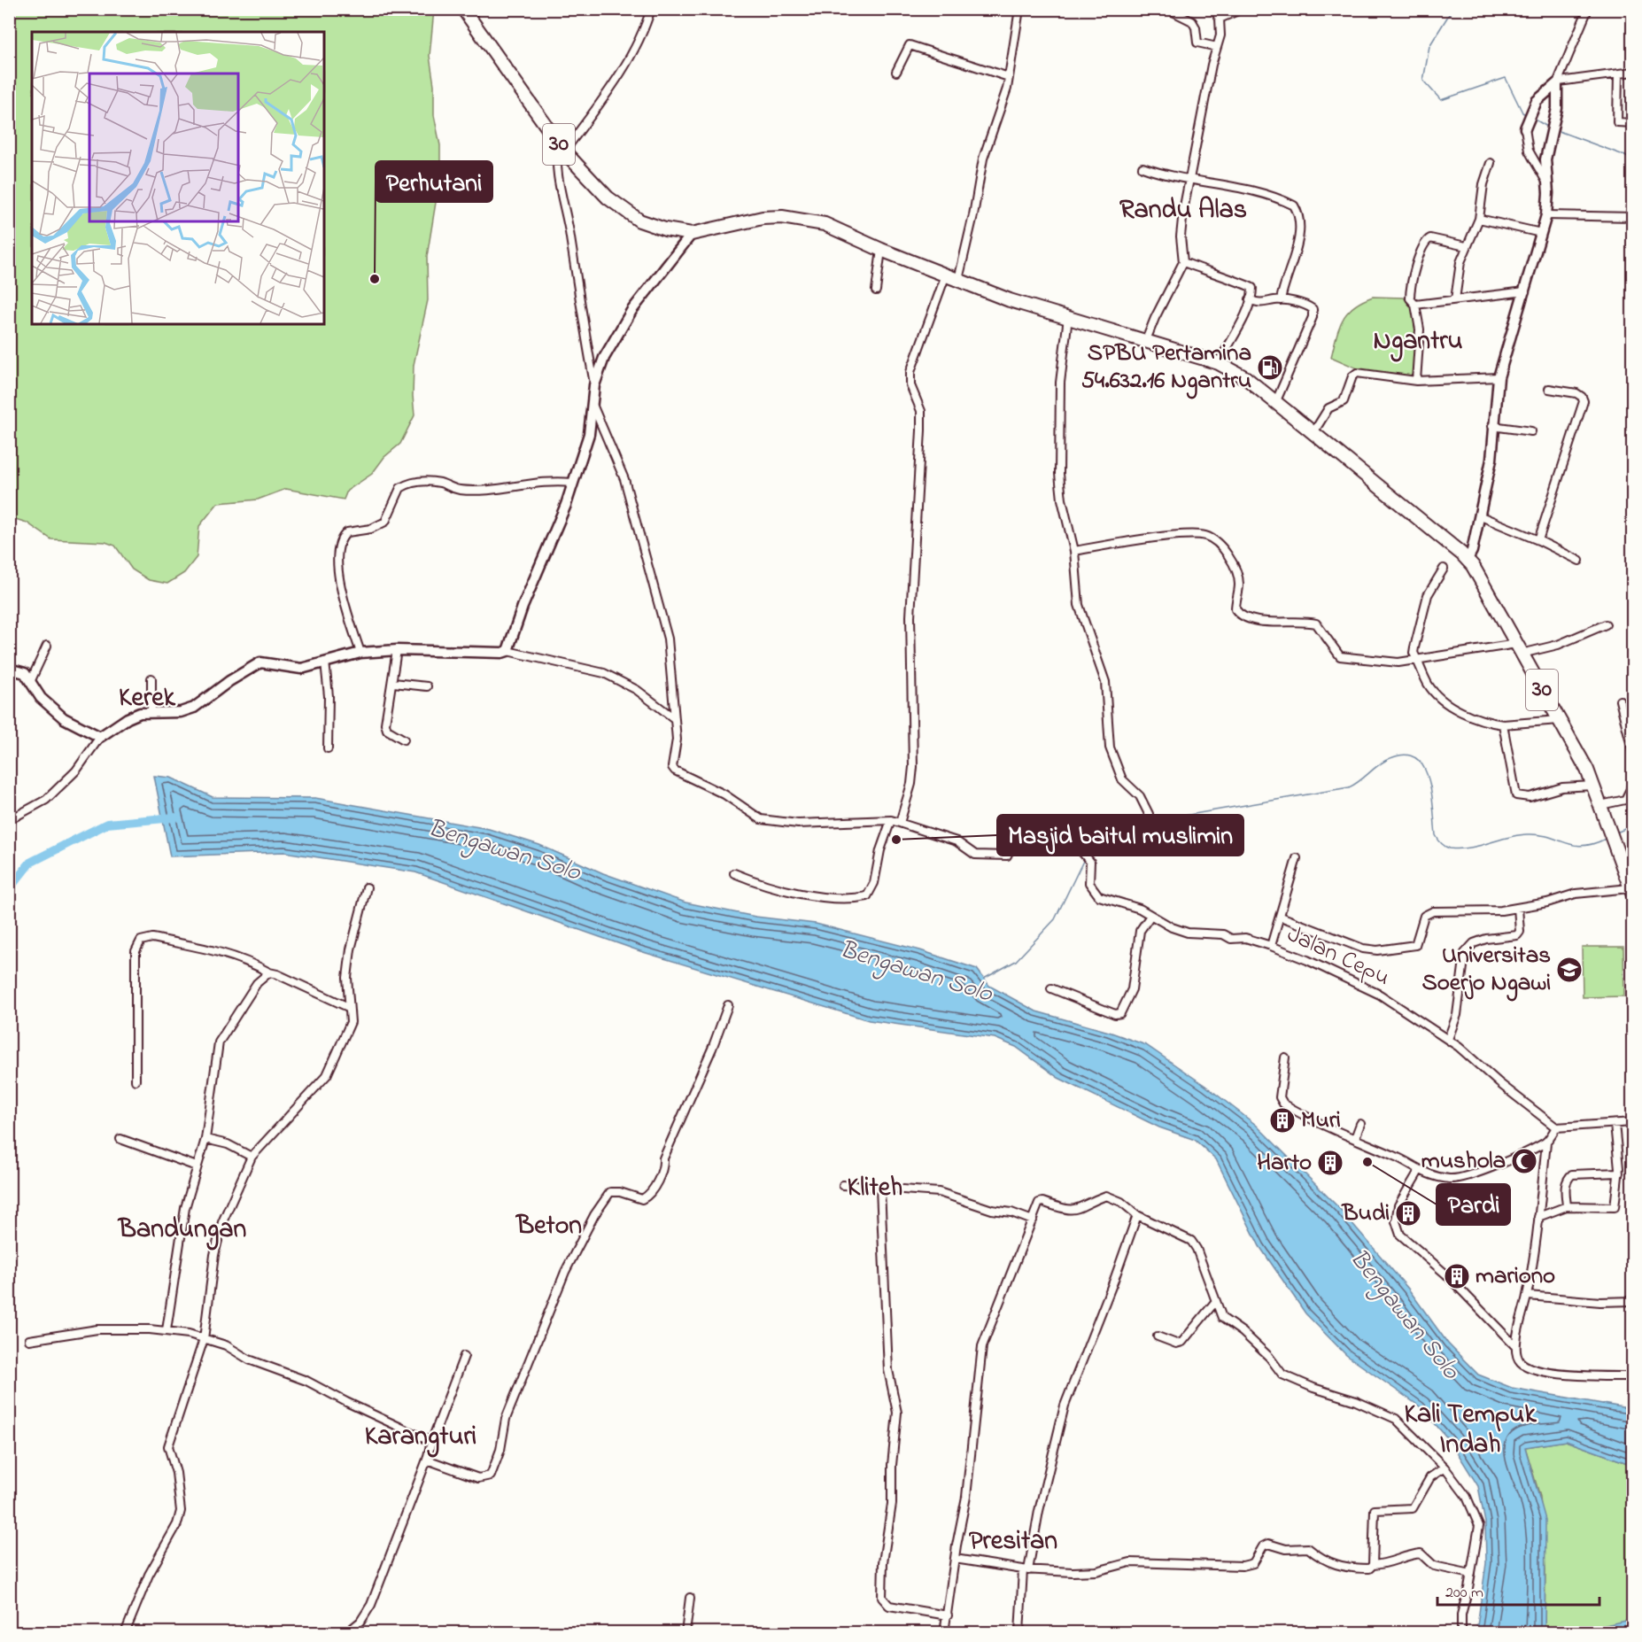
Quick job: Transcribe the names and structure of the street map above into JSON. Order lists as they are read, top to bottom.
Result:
{
  "streets": {
    "highway": ["30"],
    "street": ["Jalan Cepu"]
  },
  "districts": [
    "Randu Alas",
    "Ngantru",
    "Kerek",
    "Kliteh",
    "Beton",
    "Bandungan",
    "Kali Tempuk Indah",
    "Karangturi",
    "Presitan"
  ],
  "water": ["Bengawan Solo"],
  "places": {
    "other": ["Perhutani", "Masjid baitul muslimin", "Pardi"],
    "fuel station": ["SPBU Pertamina 54.632.16 Ngantru"],
    "school or university": ["Universitas Soerjo Ngawi"],
    "building": [
      "Muri",
      "Harto",
      "Budi",
      "mariono"
    ],
    "mosque": ["mushola"]
  },
  "scale_bar": "200 m"
}
